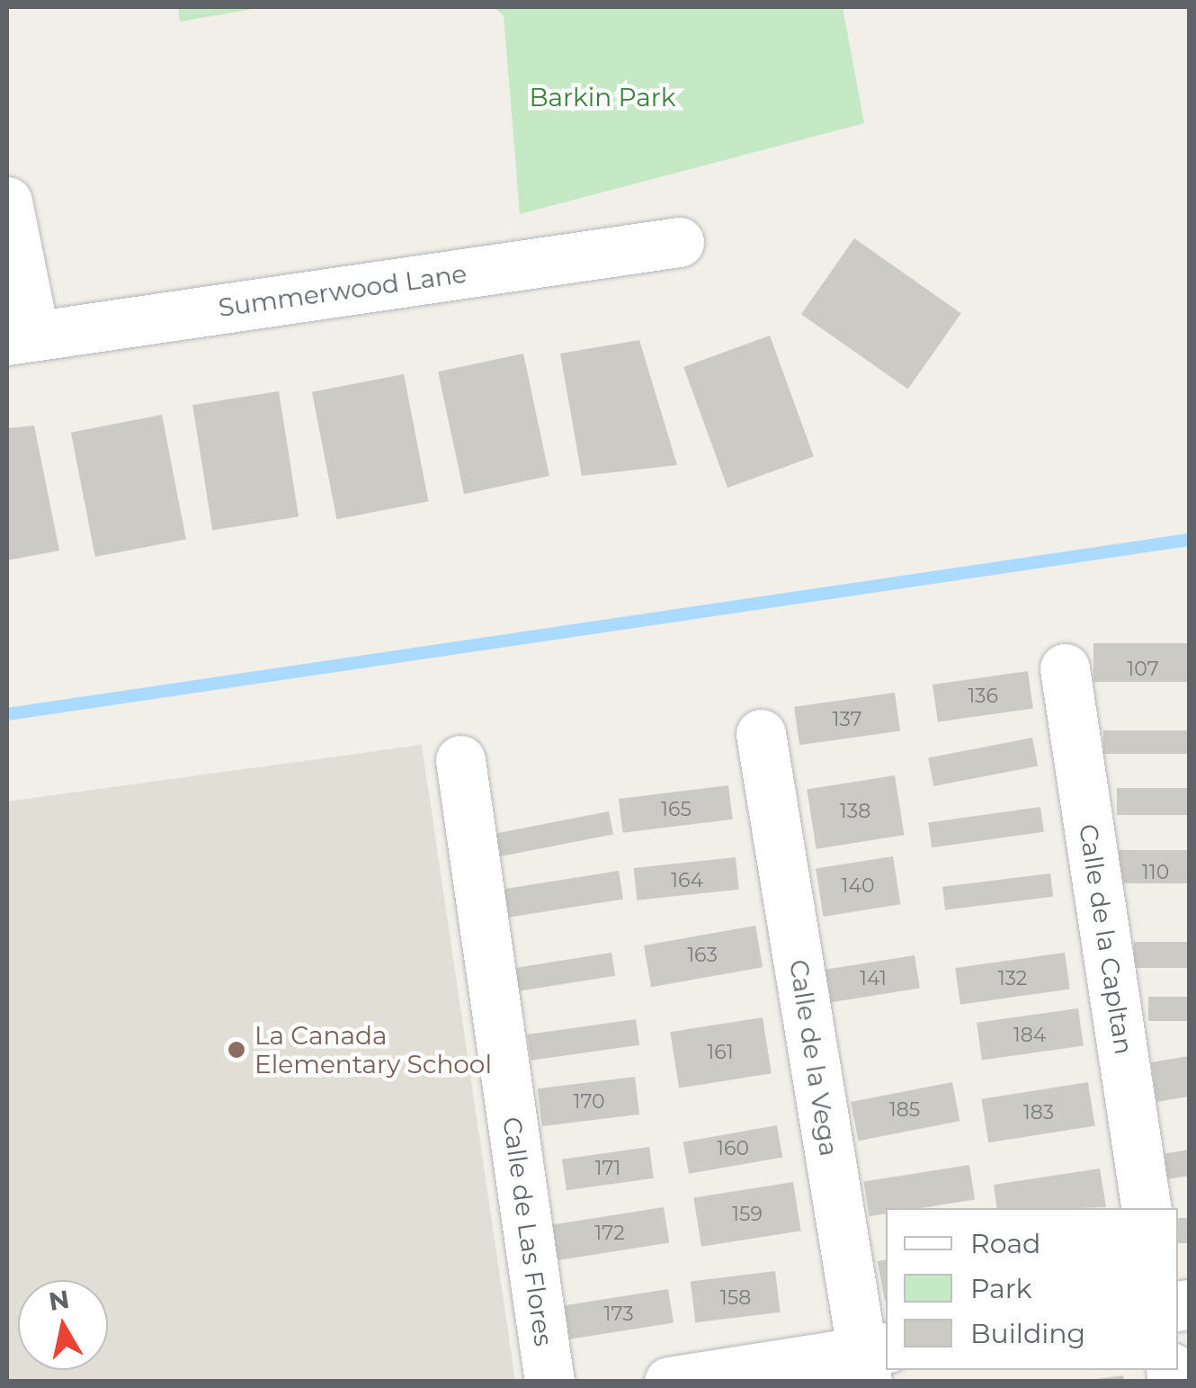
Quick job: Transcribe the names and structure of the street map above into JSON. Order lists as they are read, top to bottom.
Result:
{
  "streets": {
    "street": [
      "Summerwood Lane",
      "Calle de la Capltan",
      "Calle de la Vega",
      "Calle de Las Flores"
    ]
  },
  "parks": ["Barkin Park"],
  "places": ["La Canada Elementary School"],
  "house_numbers": [
    "107",
    "136",
    "137",
    "165",
    "138",
    "110",
    "164",
    "140",
    "163",
    "141",
    "132",
    "184",
    "161",
    "170",
    "185",
    "183",
    "160",
    "171",
    "159",
    "172",
    "158",
    "173"
  ],
  "legend": ["Road", "Park", "Building"],
  "north": "top"
}
